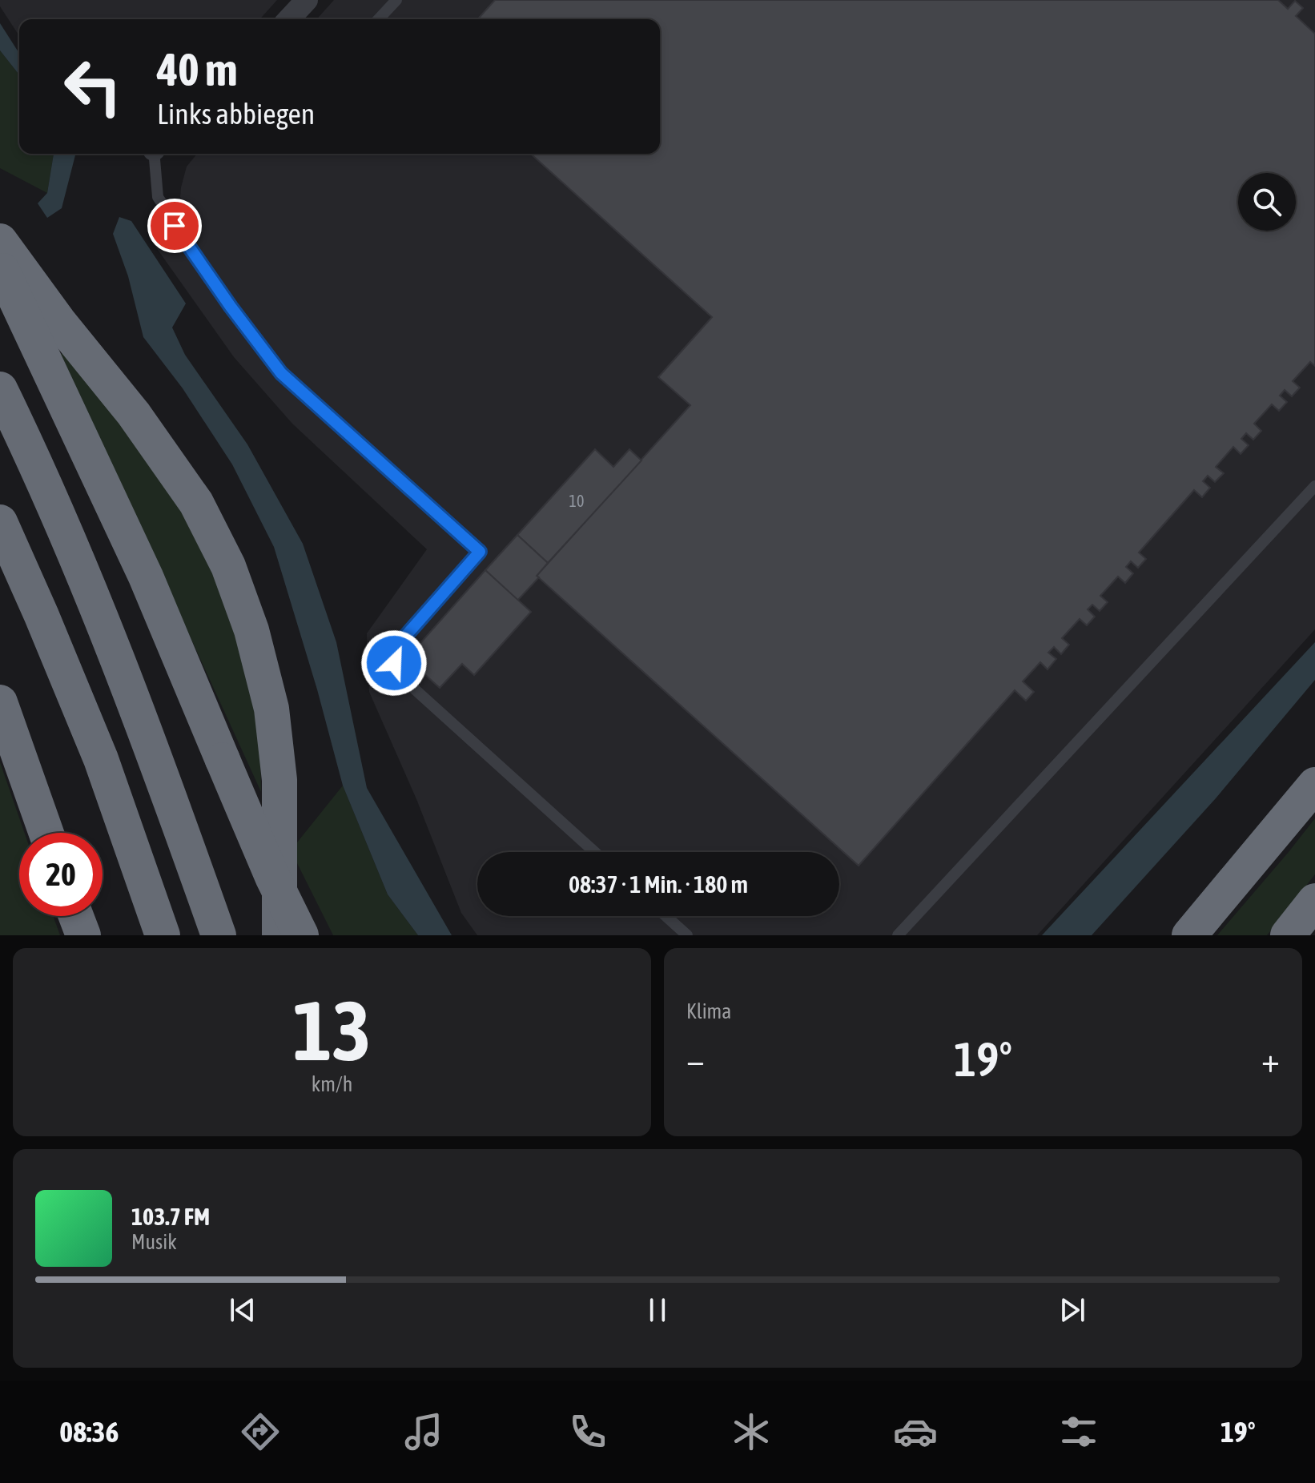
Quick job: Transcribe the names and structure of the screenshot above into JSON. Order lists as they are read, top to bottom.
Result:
{
  "house_numbers": ["10"],
  "page": {
    "turn": ["40 m", "Links abbiegen"],
    "limit": "20",
    "trip": "08:37 · 1 Min. · 180 m",
    "tile": [
      ["13", "km/h"],
      "Klima"
    ],
    "heat": ["−", "19°", "+"],
    "song": ["103.7 FM", "Musik"],
    "tabs": ["08:36", "19°"]
  }
}
